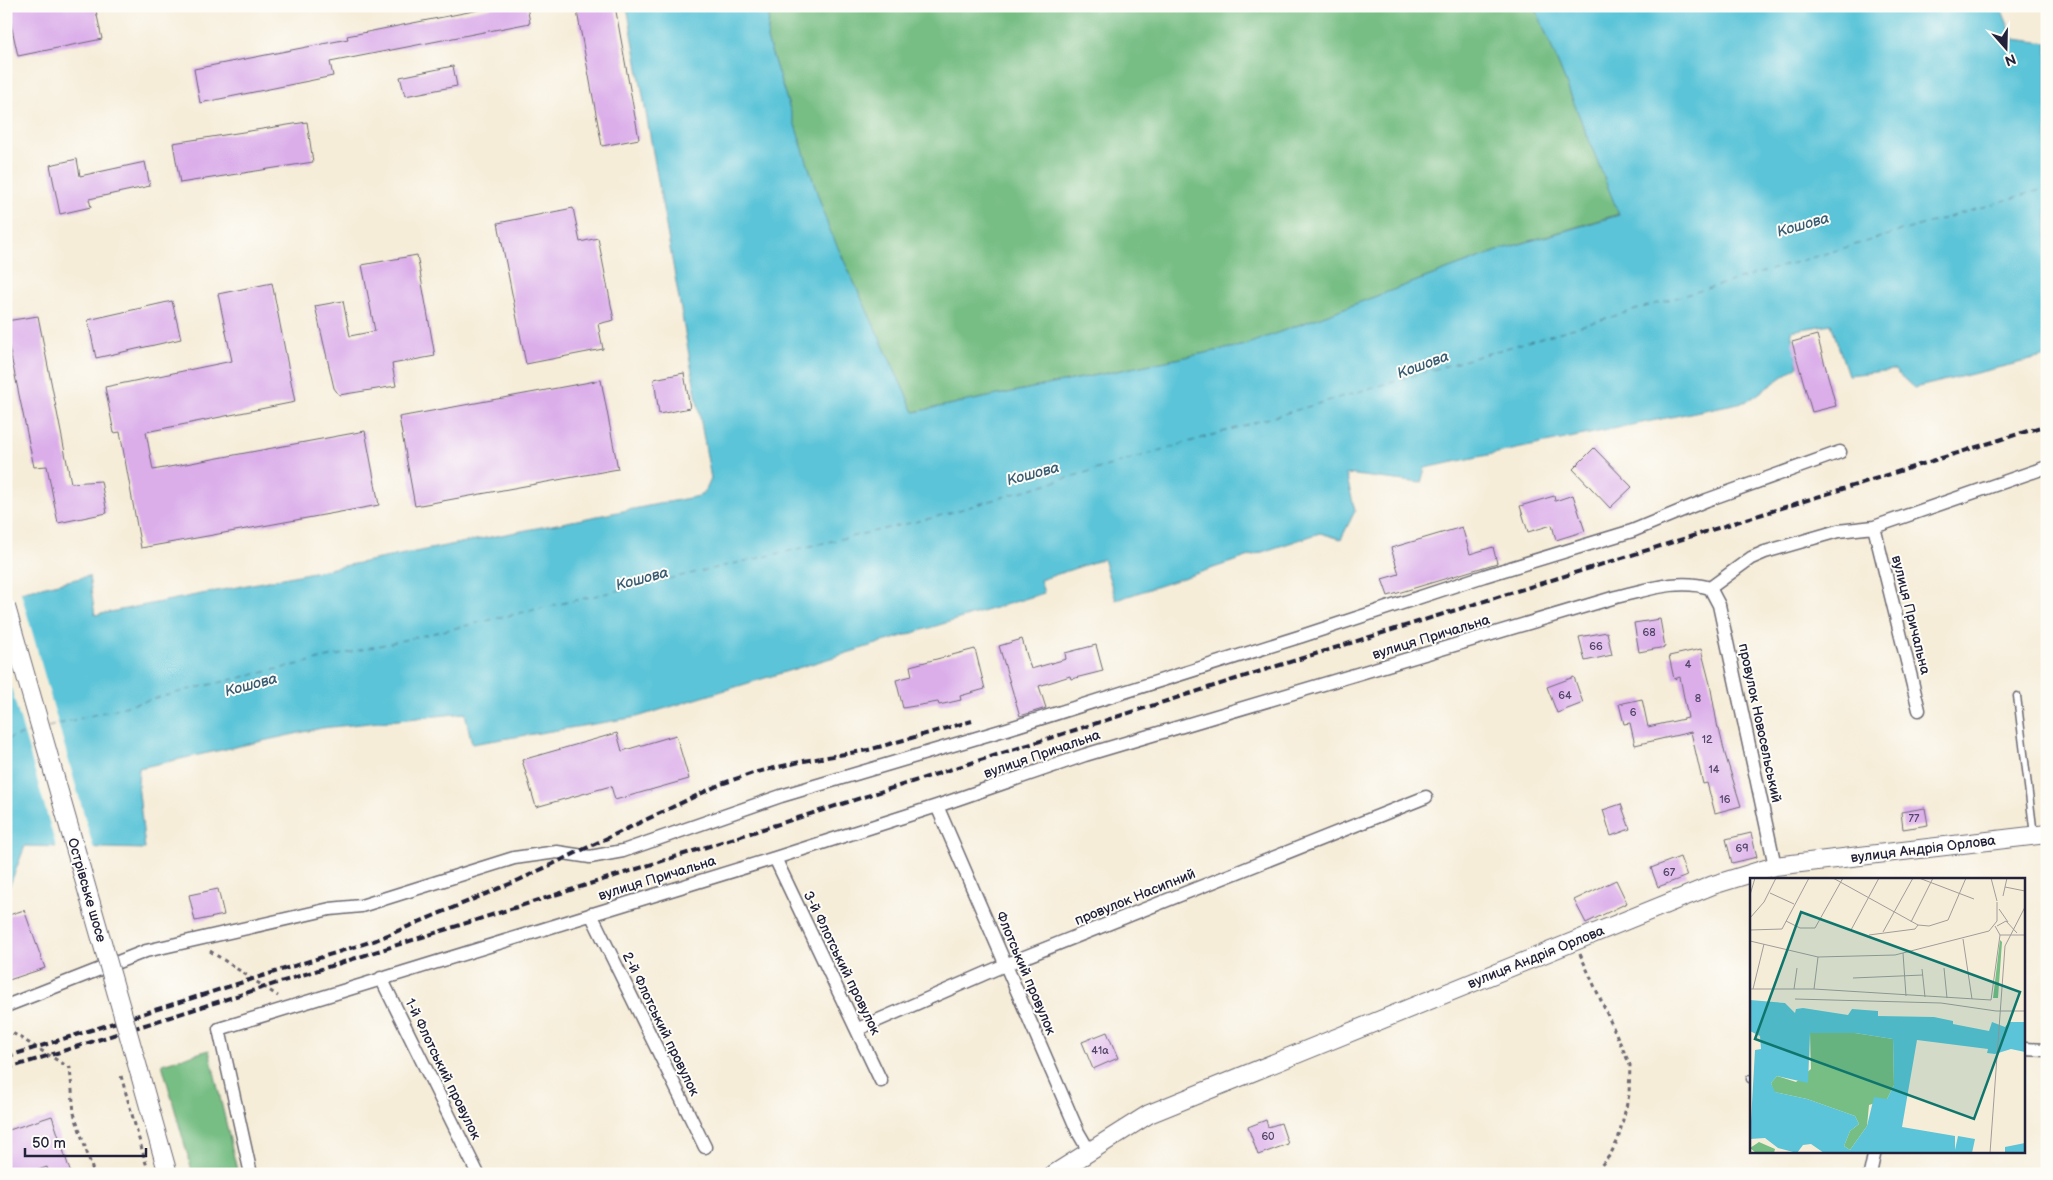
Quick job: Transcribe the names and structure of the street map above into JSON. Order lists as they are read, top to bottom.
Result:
{
  "streets": {
    "street": [
      "вулиця Причальна",
      "провулок Новосельський",
      "вулиця Андрія Орлова",
      "Острівське шосе",
      "провулок Насипний",
      "3-й Флотський провулок",
      "Флотський провулок",
      "2-й Флотський провулок",
      "1-й Флотський провулок"
    ]
  },
  "crossings": [
    ["вулиця Причальна", "провулок Новосельський"],
    ["вулиця Причальна", "3-й Флотський провулок"],
    ["вулиця Причальна", "Флотський провулок"],
    ["вулиця Причальна", "2-й Флотський провулок"],
    ["вулиця Причальна", "1-й Флотський провулок"],
    ["провулок Новосельський", "вулиця Андрія Орлова"],
    ["вулиця Андрія Орлова", "Флотський провулок"],
    ["провулок Насипний", "3-й Флотський провулок"],
    ["провулок Насипний", "Флотський провулок"]
  ],
  "water": ["Кошова"],
  "house_numbers": [
    "68",
    "66",
    "4",
    "64",
    "8",
    "6",
    "12",
    "14",
    "16",
    "77",
    "69",
    "67",
    "41а",
    "60"
  ],
  "scale_bar": "50 m",
  "north": "bottom"
}
